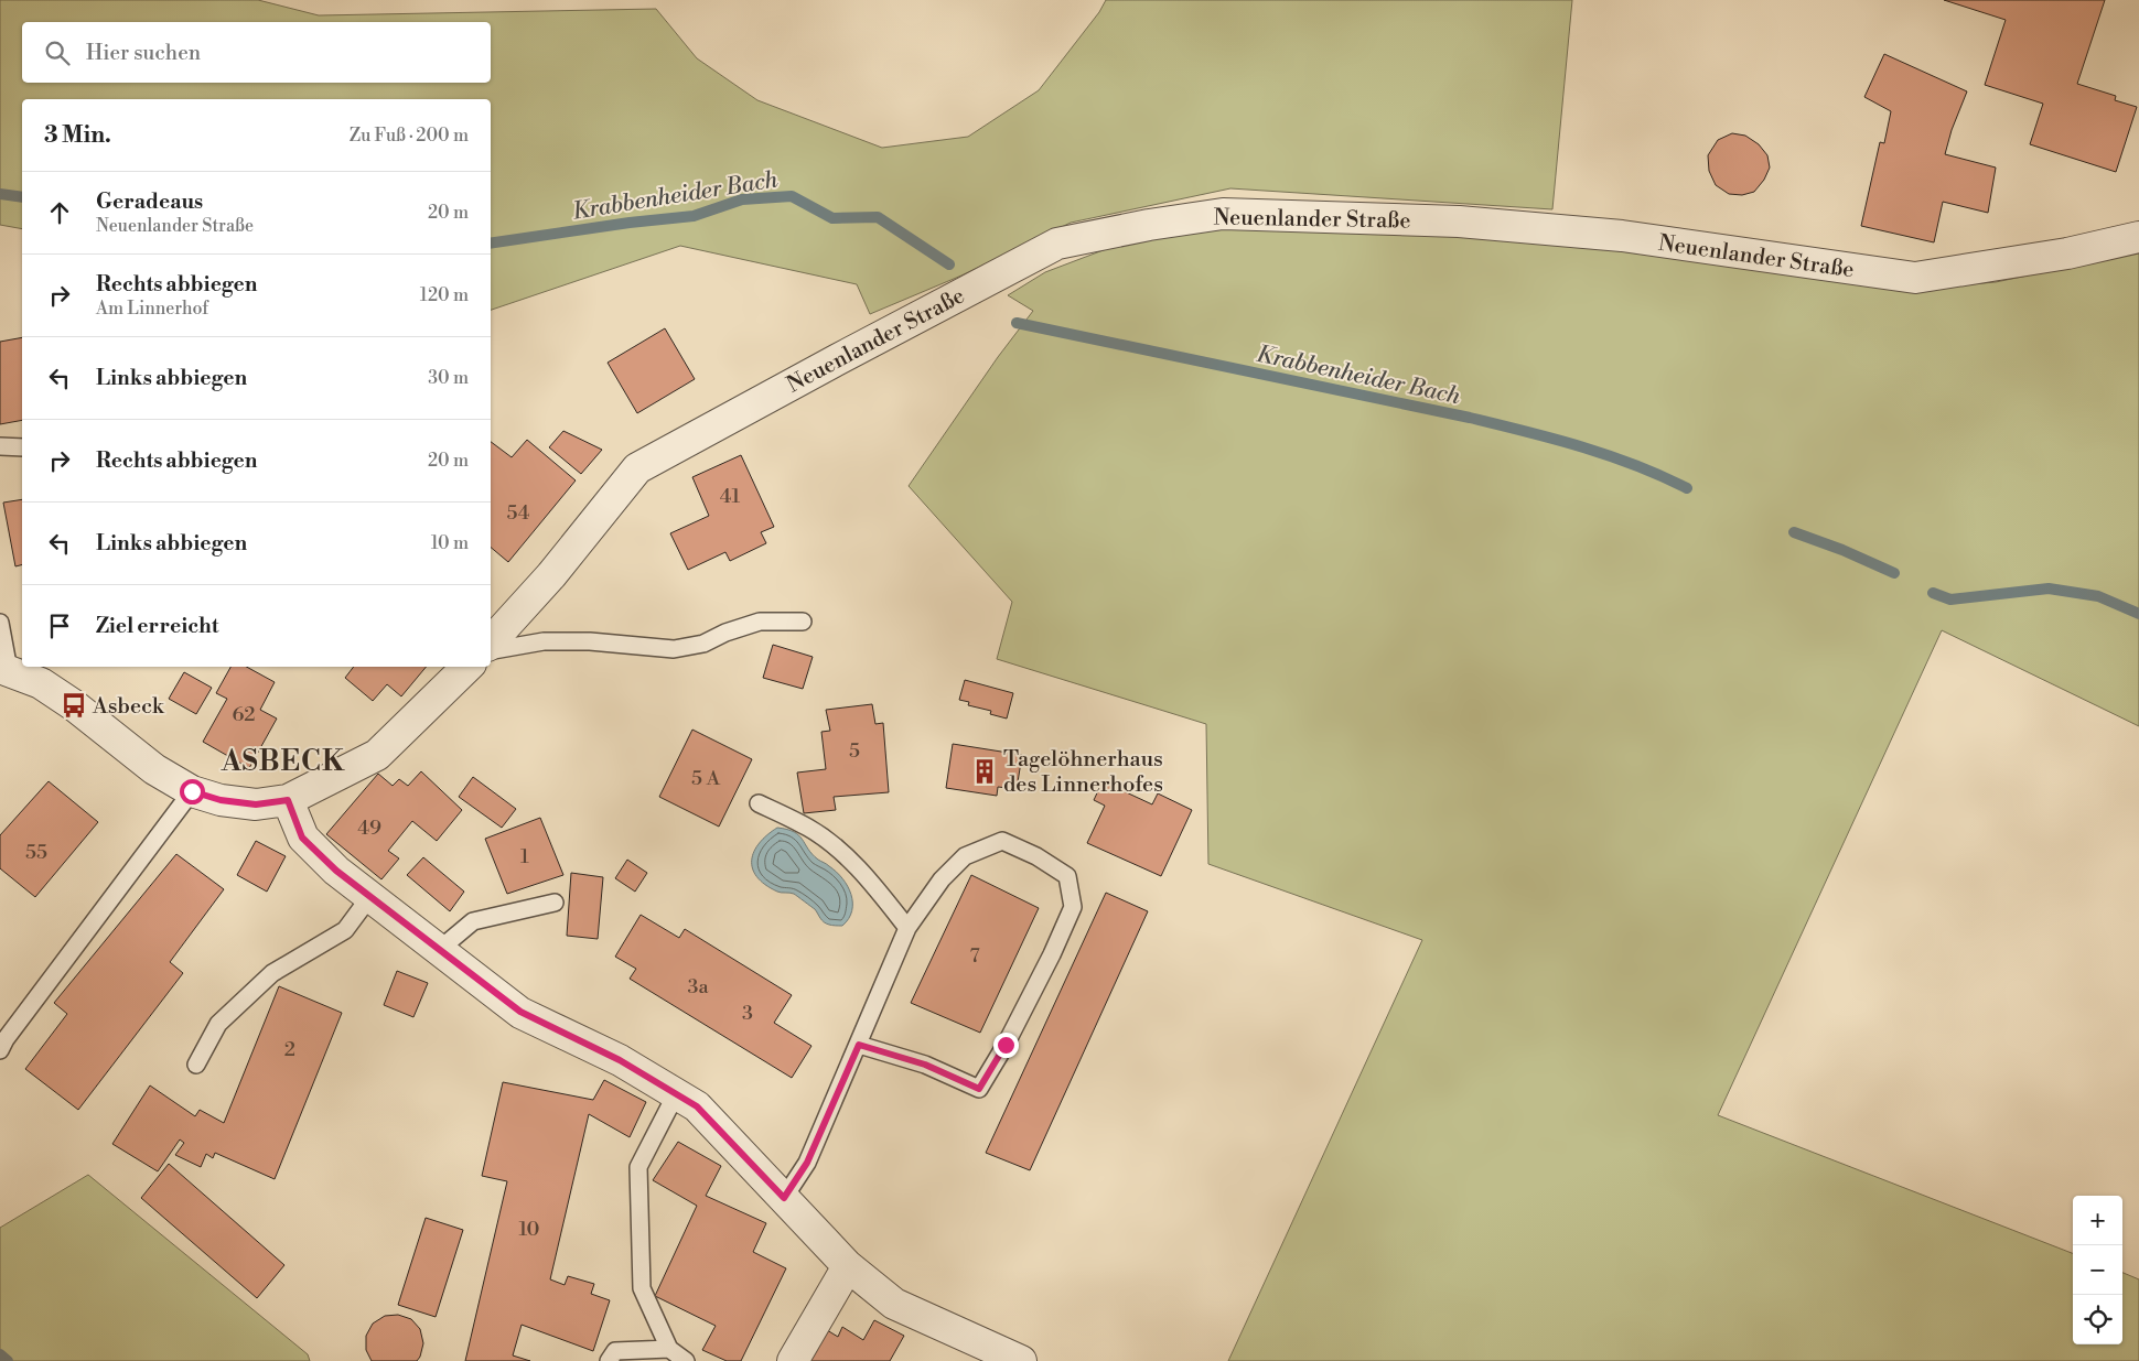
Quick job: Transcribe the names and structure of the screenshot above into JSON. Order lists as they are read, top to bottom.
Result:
{
  "streets": {
    "street": ["Neuenlander Straße"]
  },
  "districts": ["ASBECK"],
  "water": ["Krabbenheider Bach"],
  "places": {
    "bus stop": ["Asbeck"],
    "building": ["Tagelöhnerhaus des Linnerhofes"]
  },
  "house_numbers": [
    "41",
    "54",
    "62",
    "5",
    "5 A",
    "49",
    "55",
    "1",
    "7",
    "3a",
    "3",
    "2",
    "10"
  ],
  "page": {
    "search": "Hier suchen",
    "heading": ["3 Min.", "Zu Fuß · 200 m"],
    "list": [
      ["Geradeaus", "Neuenlander Straße", "20 m"],
      ["Rechts abbiegen", "Am Linnerhof", "120 m"],
      ["Links abbiegen", "30 m"],
      ["Rechts abbiegen", "20 m"],
      ["Links abbiegen", "10 m"],
      "Ziel erreicht"
    ],
    "map_buttons": ["+", "−"]
  }
}
